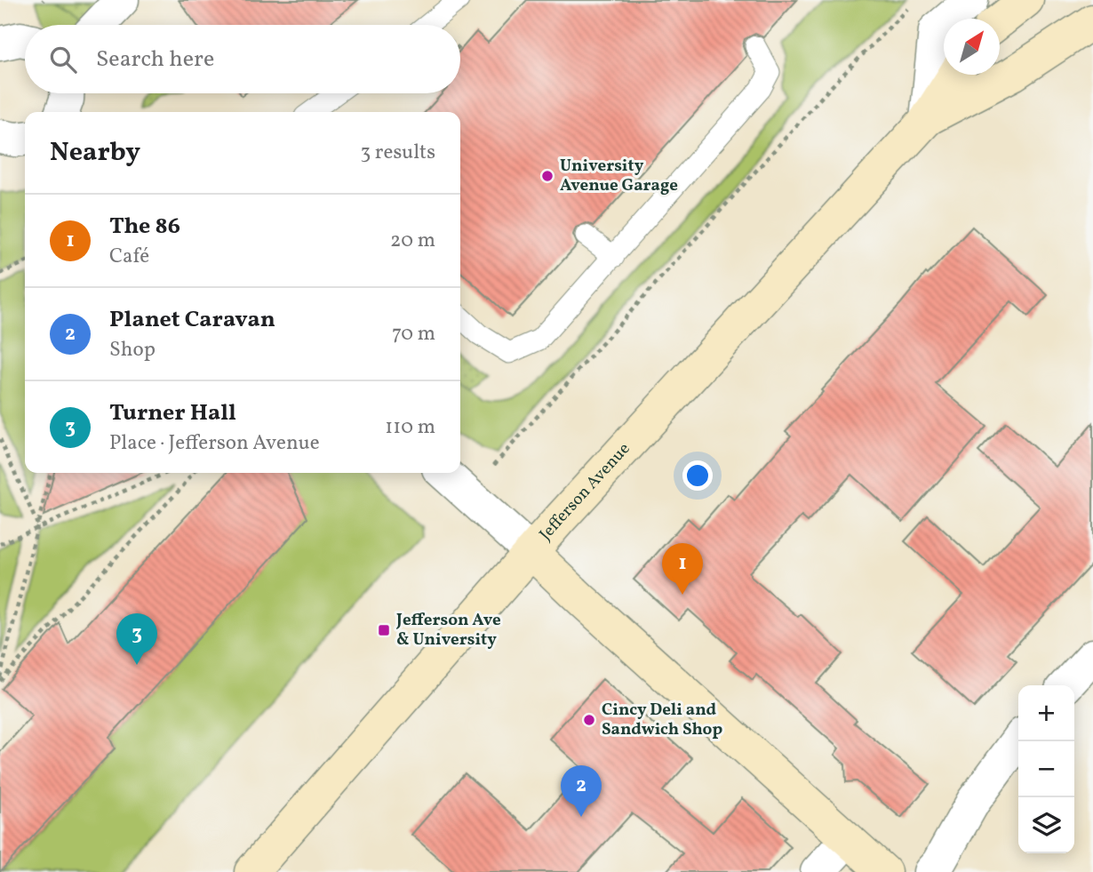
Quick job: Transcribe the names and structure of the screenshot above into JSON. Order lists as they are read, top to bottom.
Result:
{
  "streets": {
    "main road": ["Jefferson Avenue"]
  },
  "places": {
    "other": ["University Avenue Garage", "Cincy Deli and Sandwich Shop"],
    "transit": ["Jefferson Ave & University"]
  },
  "north": "top right",
  "page": {
    "search": "Search here",
    "heading": ["Nearby", "3 results"],
    "list": [
      {
        "mark": "1",
        "name": "The 86",
        "note": "Café",
        "value": "20 m"
      },
      {
        "mark": "2",
        "name": "Planet Caravan",
        "note": "Shop",
        "value": "70 m"
      },
      {
        "mark": "3",
        "name": "Turner Hall",
        "note": "Place · Jefferson Avenue",
        "value": "110 m"
      }
    ],
    "pins": ["1", "3", "2"],
    "map_buttons": ["+", "−"]
  }
}
